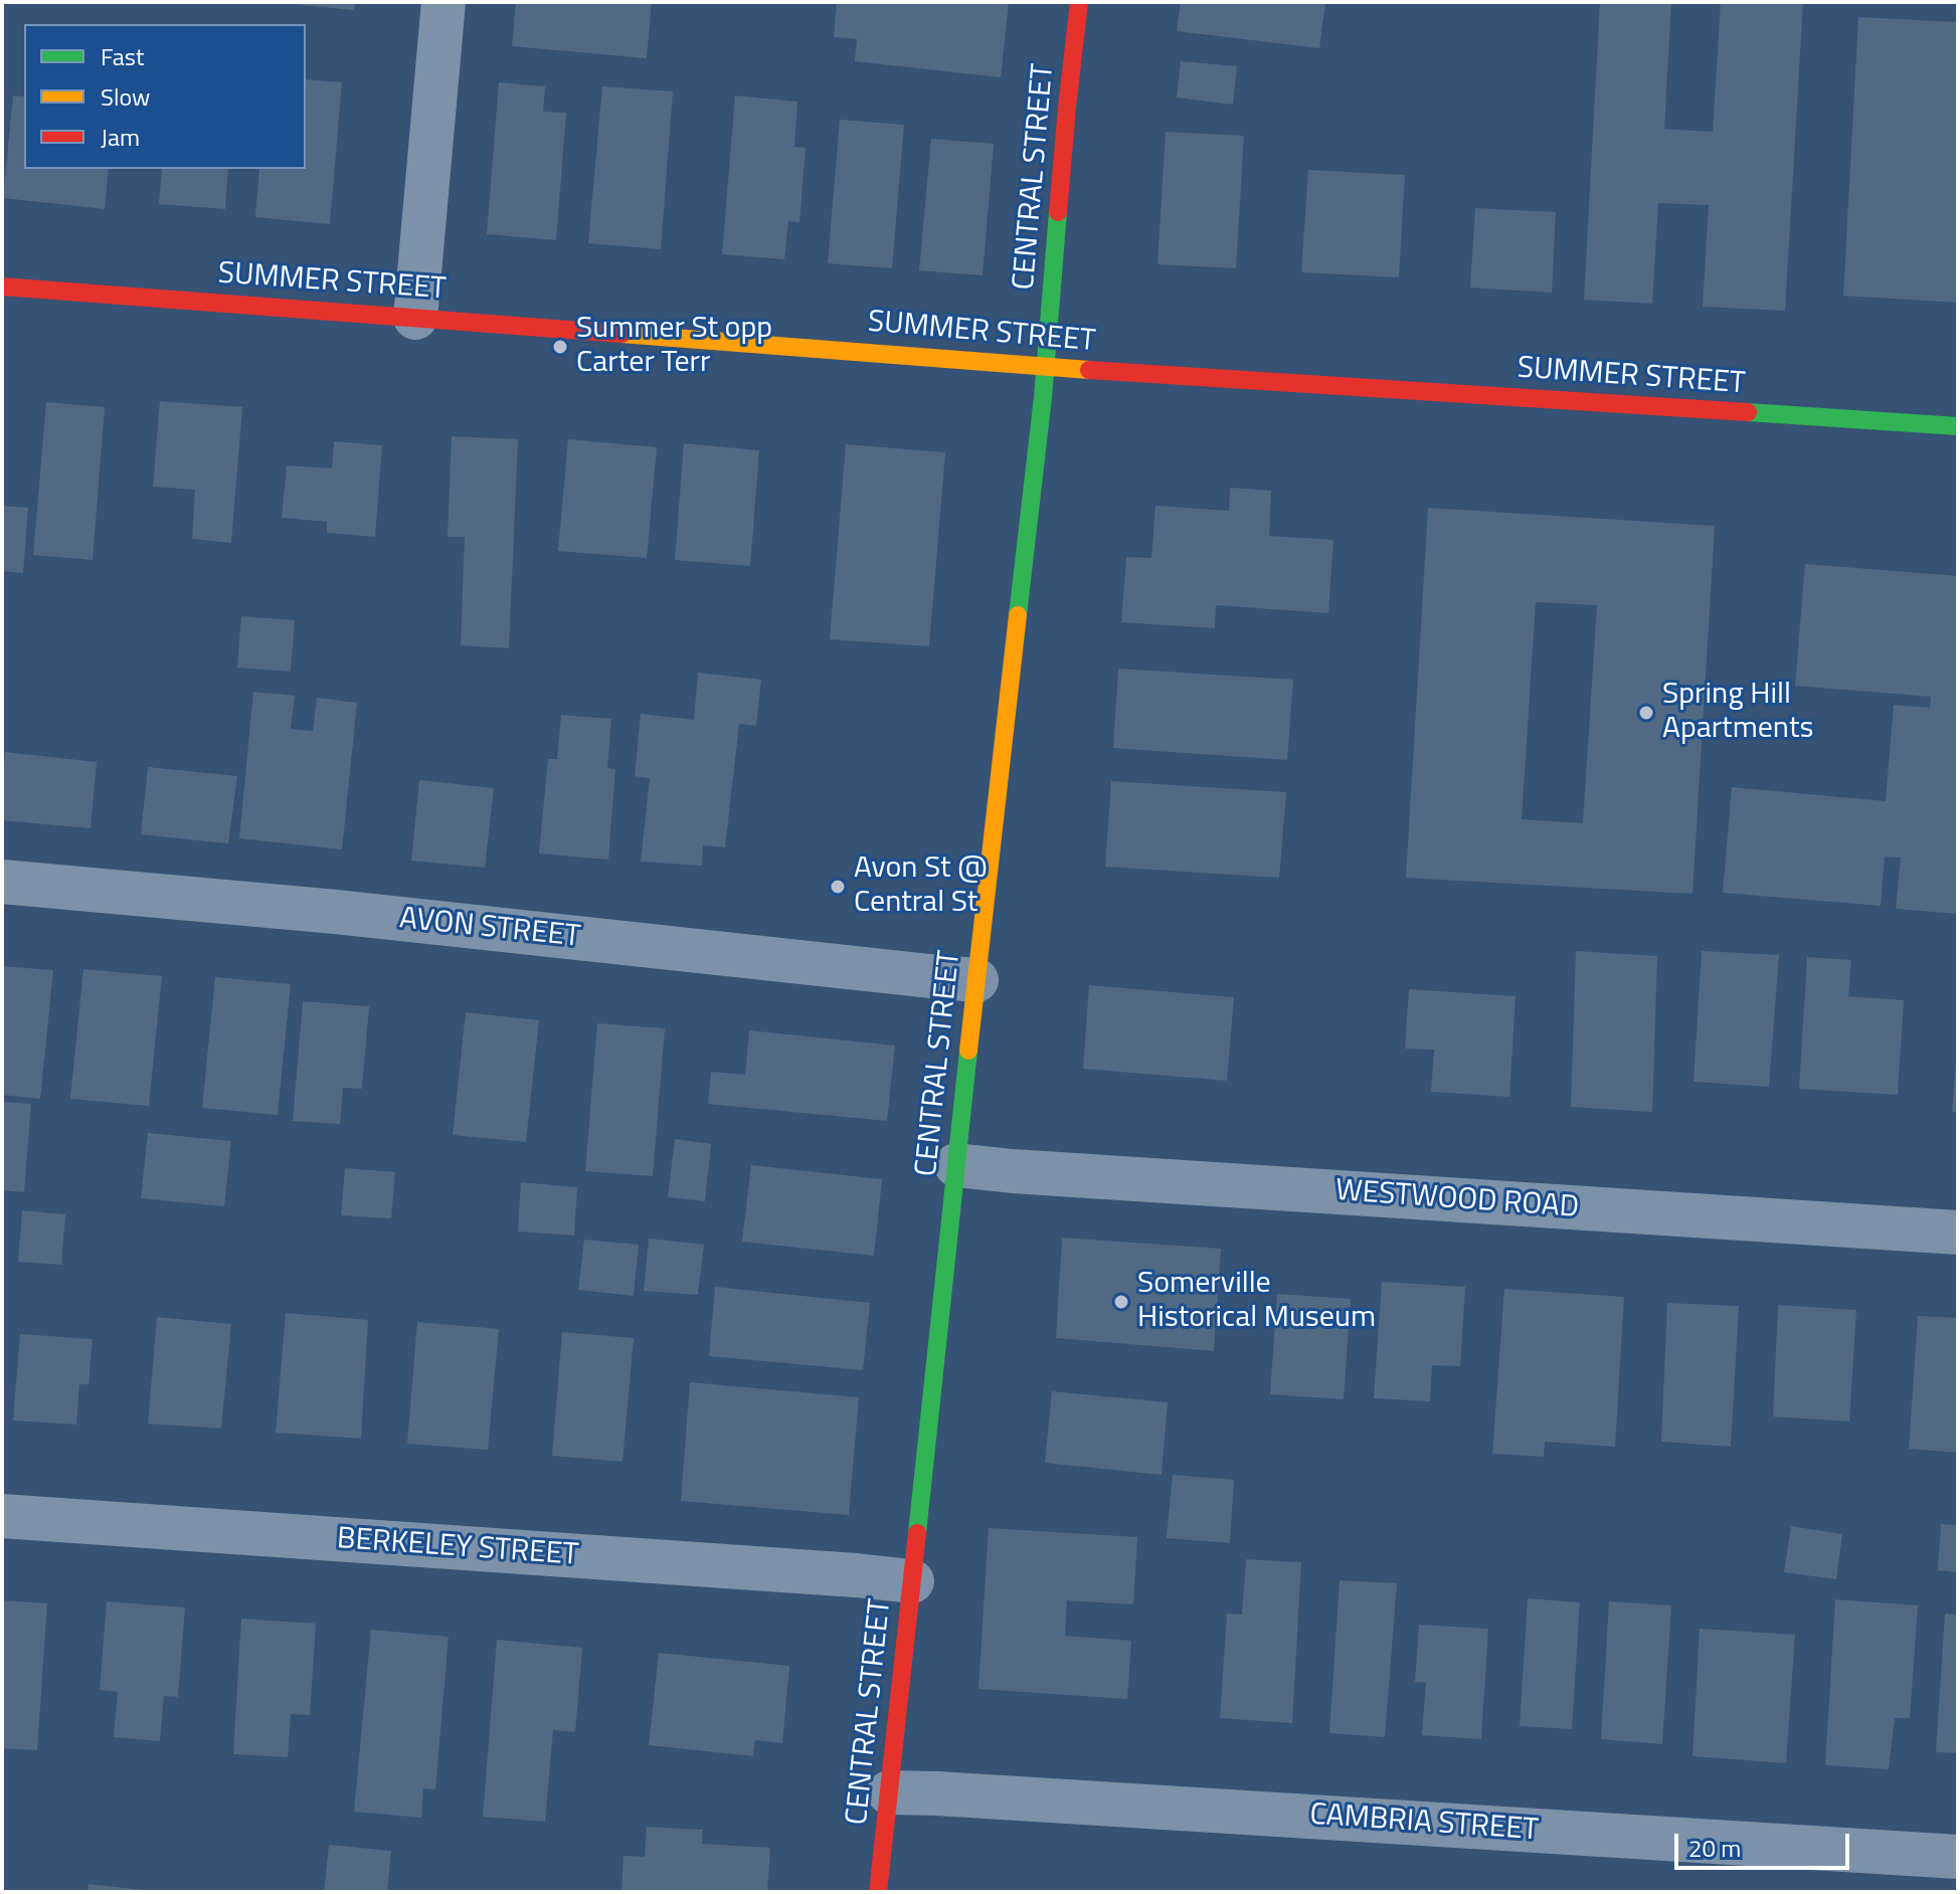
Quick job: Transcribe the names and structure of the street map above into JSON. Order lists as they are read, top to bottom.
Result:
{
  "streets": {
    "main road": ["CENTRAL STREET", "SUMMER STREET"],
    "street": [
      "AVON STREET",
      "WESTWOOD ROAD",
      "BERKELEY STREET",
      "CAMBRIA STREET"
    ]
  },
  "crossings": [
    ["CENTRAL STREET", "SUMMER STREET"],
    ["CENTRAL STREET", "AVON STREET"],
    ["CENTRAL STREET", "WESTWOOD ROAD"],
    ["CENTRAL STREET", "BERKELEY STREET"],
    ["CENTRAL STREET", "CAMBRIA STREET"]
  ],
  "places": [
    "Summer St opp Carter Terr",
    "Spring Hill Apartments",
    "Avon St @ Central St",
    "Somerville Historical Museum"
  ],
  "legend": ["Fast", "Slow", "Jam"],
  "scale_bar": "20 m"
}
